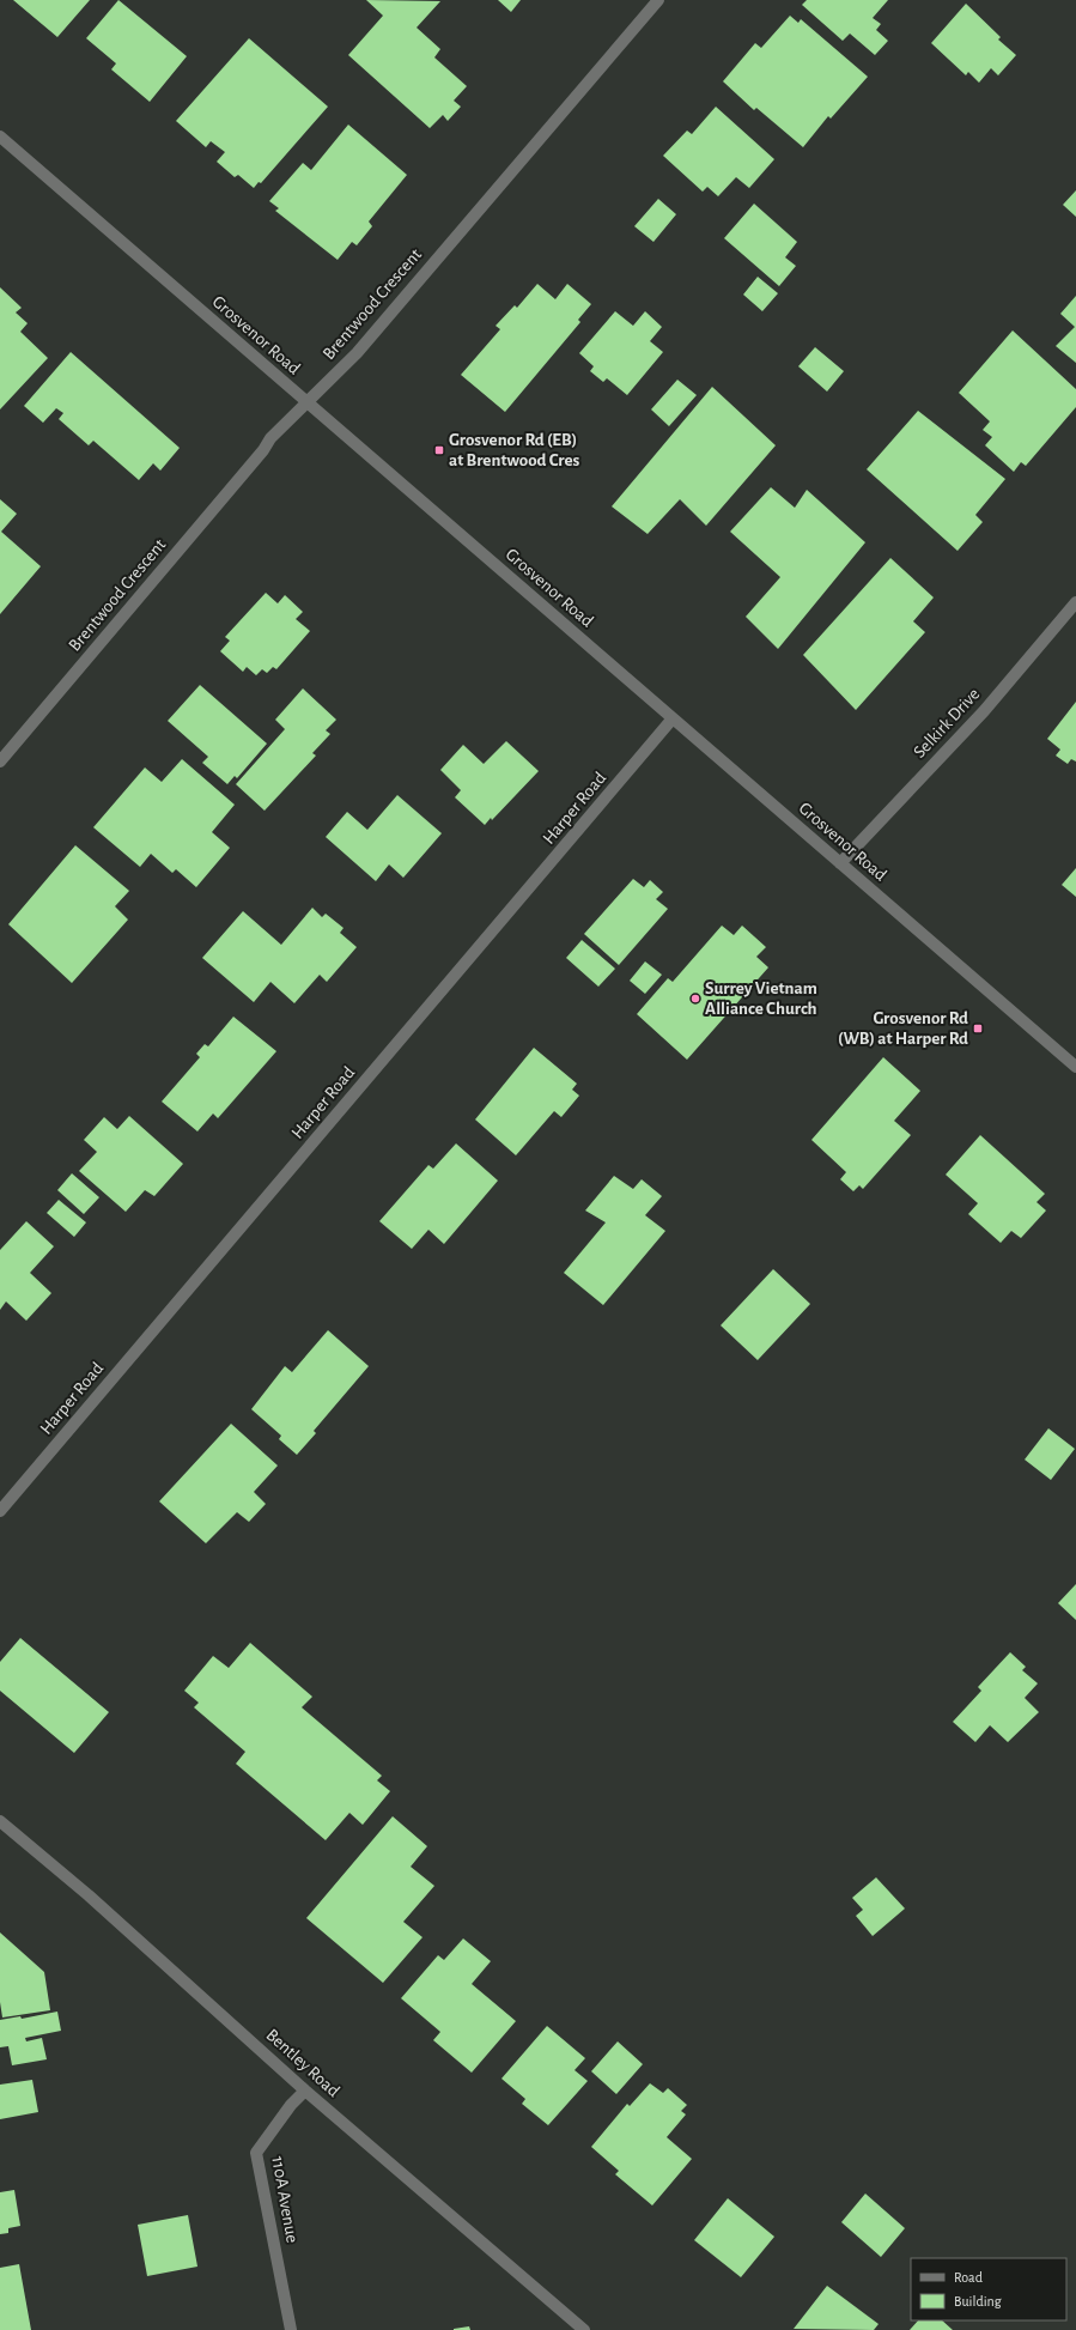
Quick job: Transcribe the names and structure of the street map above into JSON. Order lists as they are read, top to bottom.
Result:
{
  "streets": {
    "street": [
      "Brentwood Crescent",
      "Grosvenor Road",
      "Selkirk Drive",
      "Harper Road",
      "Bentley Road",
      "110A Avenue"
    ]
  },
  "crossings": [
    ["Brentwood Crescent", "Grosvenor Road"],
    ["Grosvenor Road", "Selkirk Drive"],
    ["Grosvenor Road", "Harper Road"],
    ["Bentley Road", "110A Avenue"]
  ],
  "places": {
    "transit": ["Grosvenor Rd (EB) at Brentwood Cres", "Grosvenor Rd (WB) at Harper Rd"],
    "other": ["Surrey Vietnam Alliance Church"]
  },
  "legend": ["Road", "Building"]
}
